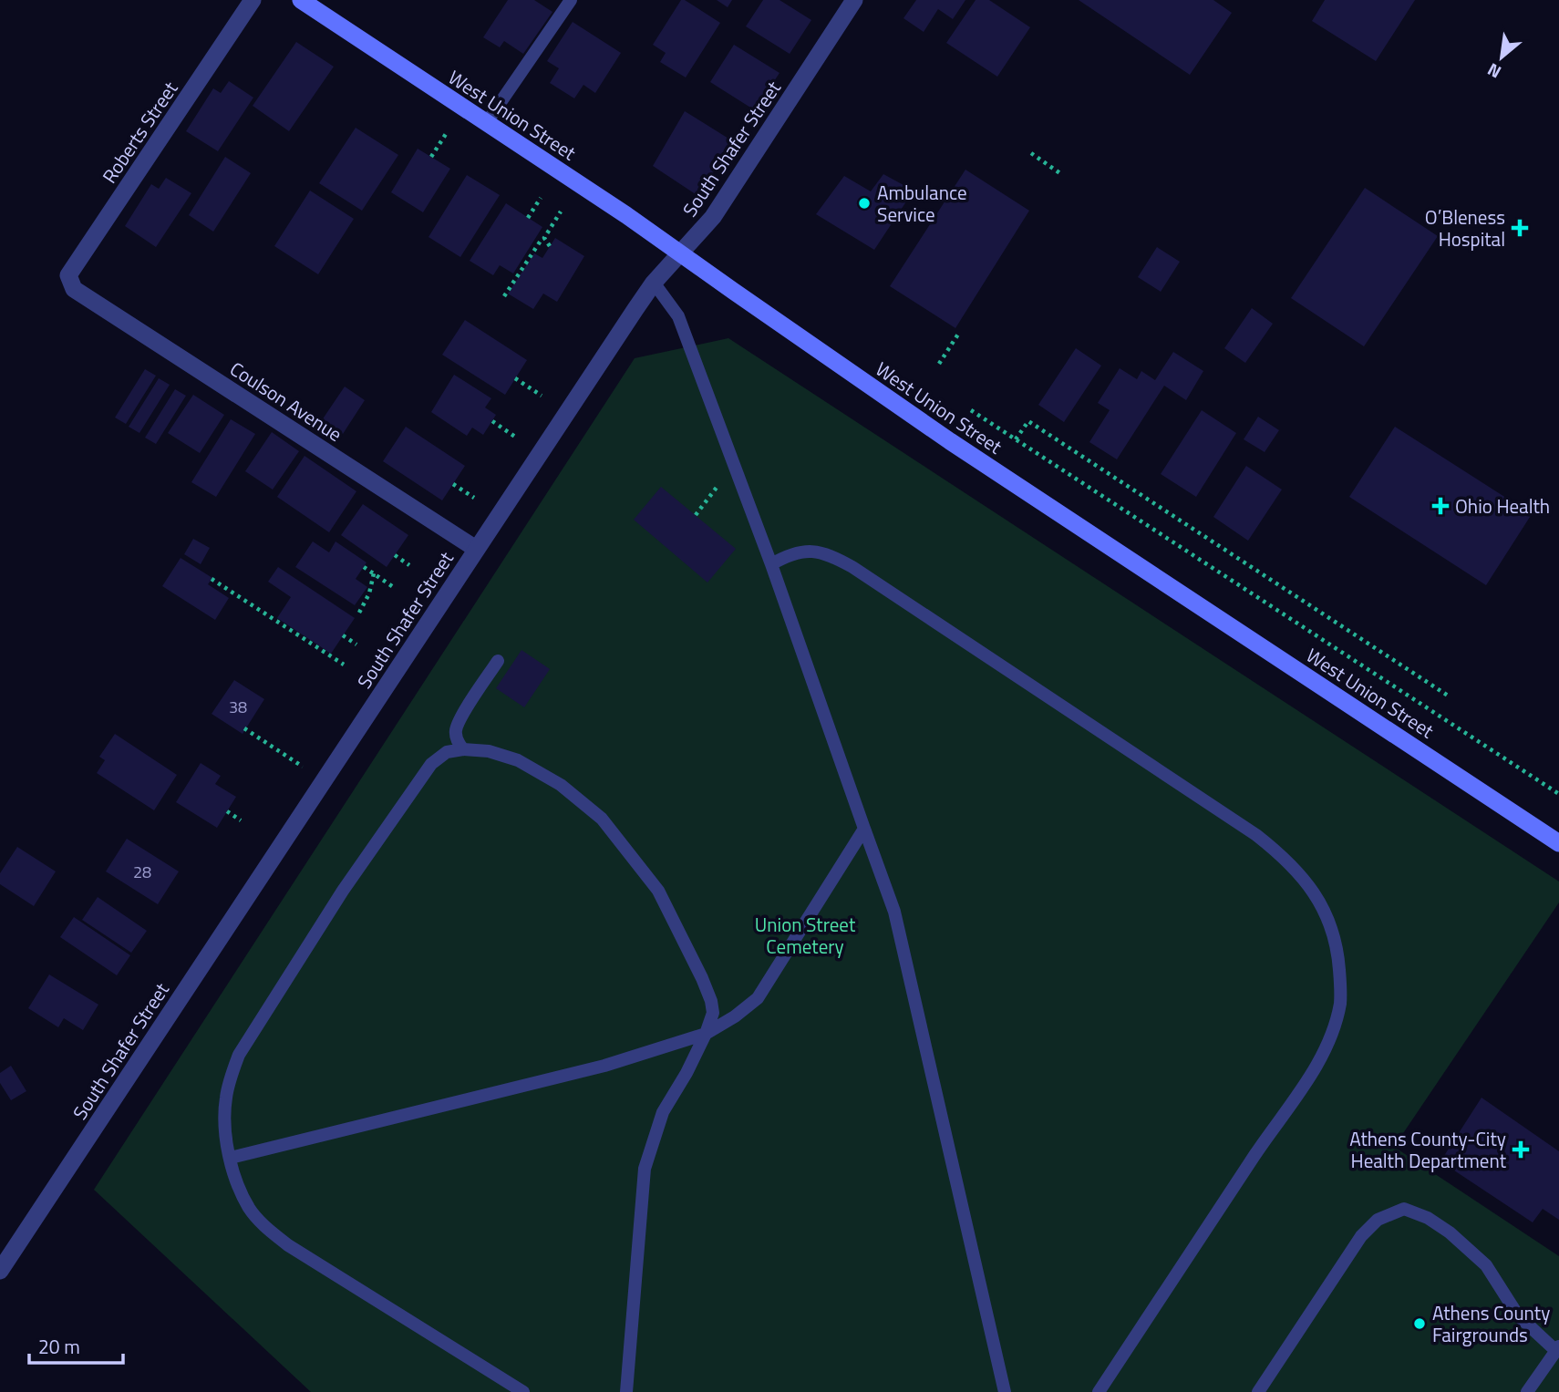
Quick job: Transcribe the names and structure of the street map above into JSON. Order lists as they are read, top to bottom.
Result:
{
  "streets": {
    "main road": ["West Union Street"],
    "street": ["Roberts Street", "South Shafer Street", "Coulson Avenue"]
  },
  "crossings": [
    ["West Union Street", "South Shafer Street"],
    ["Roberts Street", "Coulson Avenue"],
    ["South Shafer Street", "Coulson Avenue"]
  ],
  "parks": ["Union Street Cemetery"],
  "places": {
    "other": ["Ambulance Service", "Athens County Fairgrounds"],
    "health": ["O’Bleness Hospital", "Ohio Health", "Athens County-City Health Department"]
  },
  "house_numbers": ["38", "28"],
  "scale_bar": "20 m",
  "north": "bottom left"
}
